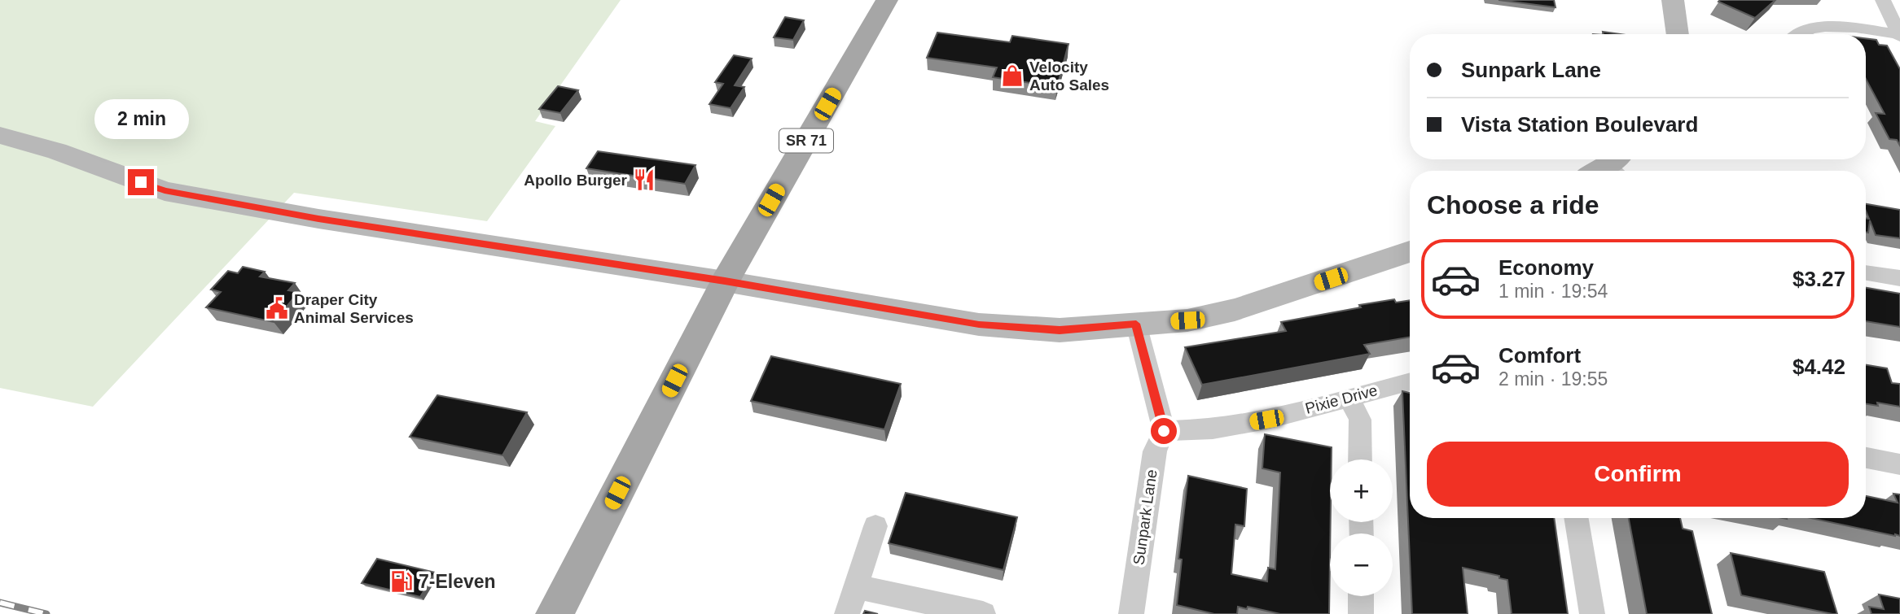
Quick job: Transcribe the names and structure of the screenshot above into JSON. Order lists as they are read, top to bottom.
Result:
{
  "streets": {
    "main road": ["SR 71"],
    "street": ["Pixie Drive", "Sunpark Lane"]
  },
  "crossings": [
    ["Pixie Drive", "Sunpark Lane"]
  ],
  "places": {
    "shop": ["Velocity Auto Sales"],
    "restaurant": ["Apollo Burger"],
    "public building": ["Draper City Animal Services"],
    "fuel station": ["7-Eleven"]
  },
  "page": {
    "banner": ["Sunpark Lane", "Vista Station Boulevard"],
    "bubble": "2 min",
    "heading": "Choose a ride",
    "list": [
      {
        "name": "Economy",
        "note": "1 min · 19:54",
        "value": "$3.27"
      },
      {
        "name": "Comfort",
        "note": "2 min · 19:55",
        "value": "$4.42"
      }
    ],
    "buttons": "Confirm",
    "map_buttons": ["+", "−"]
  }
}
